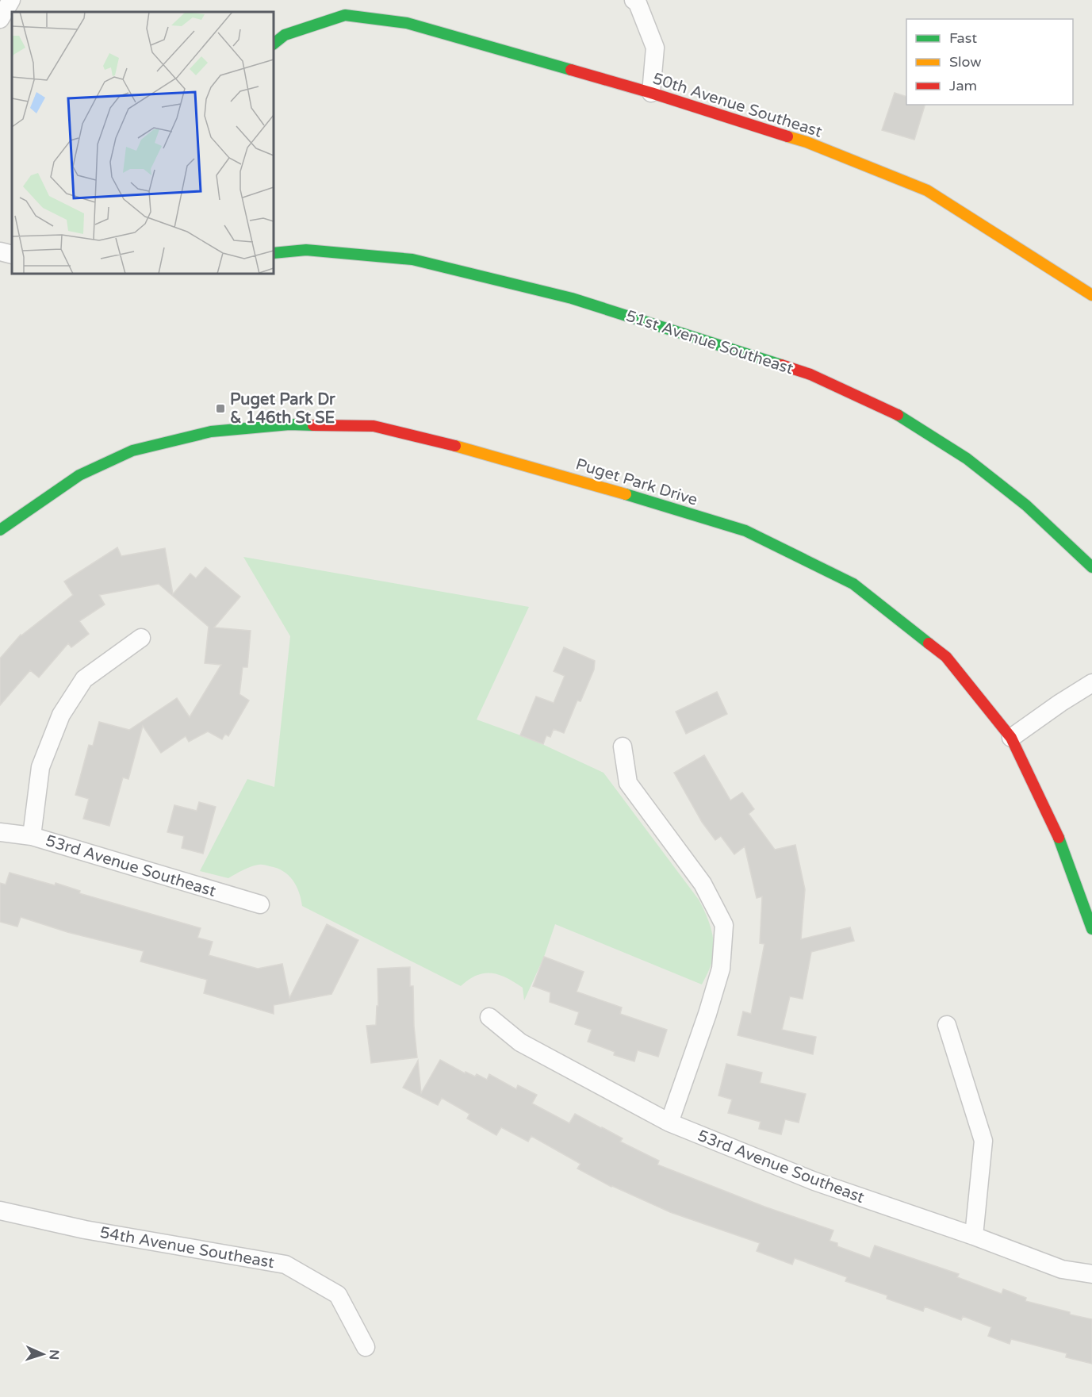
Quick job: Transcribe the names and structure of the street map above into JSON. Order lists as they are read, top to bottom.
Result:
{
  "streets": {
    "street": [
      "50th Avenue Southeast",
      "51st Avenue Southeast",
      "Puget Park Drive",
      "53rd Avenue Southeast",
      "54th Avenue Southeast"
    ]
  },
  "places": {
    "transit": ["Puget Park Dr & 146th St SE"]
  },
  "legend": ["Fast", "Slow", "Jam"],
  "north": "right"
}
